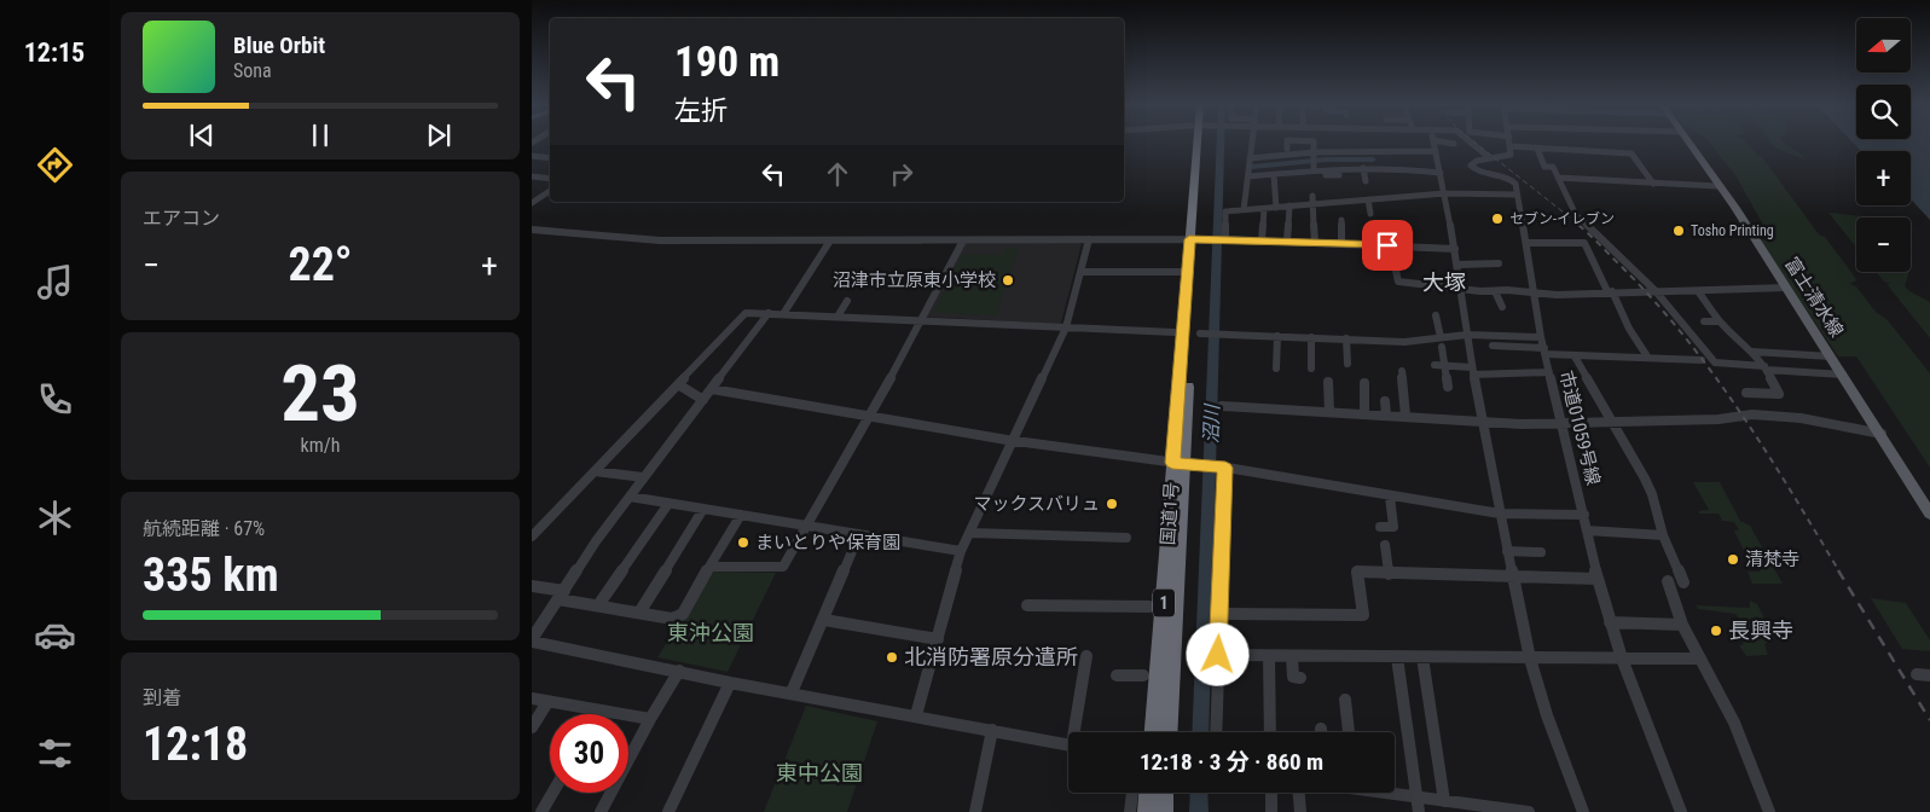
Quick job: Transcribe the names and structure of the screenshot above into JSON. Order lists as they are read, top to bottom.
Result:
{
  "streets": {
    "highway": ["国道1号", "1"],
    "main road": ["富士清水線"],
    "street": ["市道01059号線"]
  },
  "districts": ["大塚"],
  "water": ["沼川"],
  "parks": ["東沖公園", "東中公園"],
  "places": [
    "セブン-イレブン",
    "Tosho Printing",
    "沼津市立原東小学校",
    "マックスバリュ",
    "まいとりや保育園",
    "清梵寺",
    "長興寺",
    "北消防署原分遣所"
  ],
  "north": "left",
  "page": {
    "tabs": "12:15",
    "map_buttons": ["+", "−"],
    "turn": ["190 m", "左折"],
    "song": ["Blue Orbit", "Sona"],
    "tile": [
      "エアコン",
      ["23", "km/h"],
      ["航続距離 · 67%", "335 km"],
      ["到着", "12:18"]
    ],
    "heat": ["−", "22°", "+"],
    "limit": "30",
    "trip": "12:18 · 3 分 · 860 m"
  }
}
